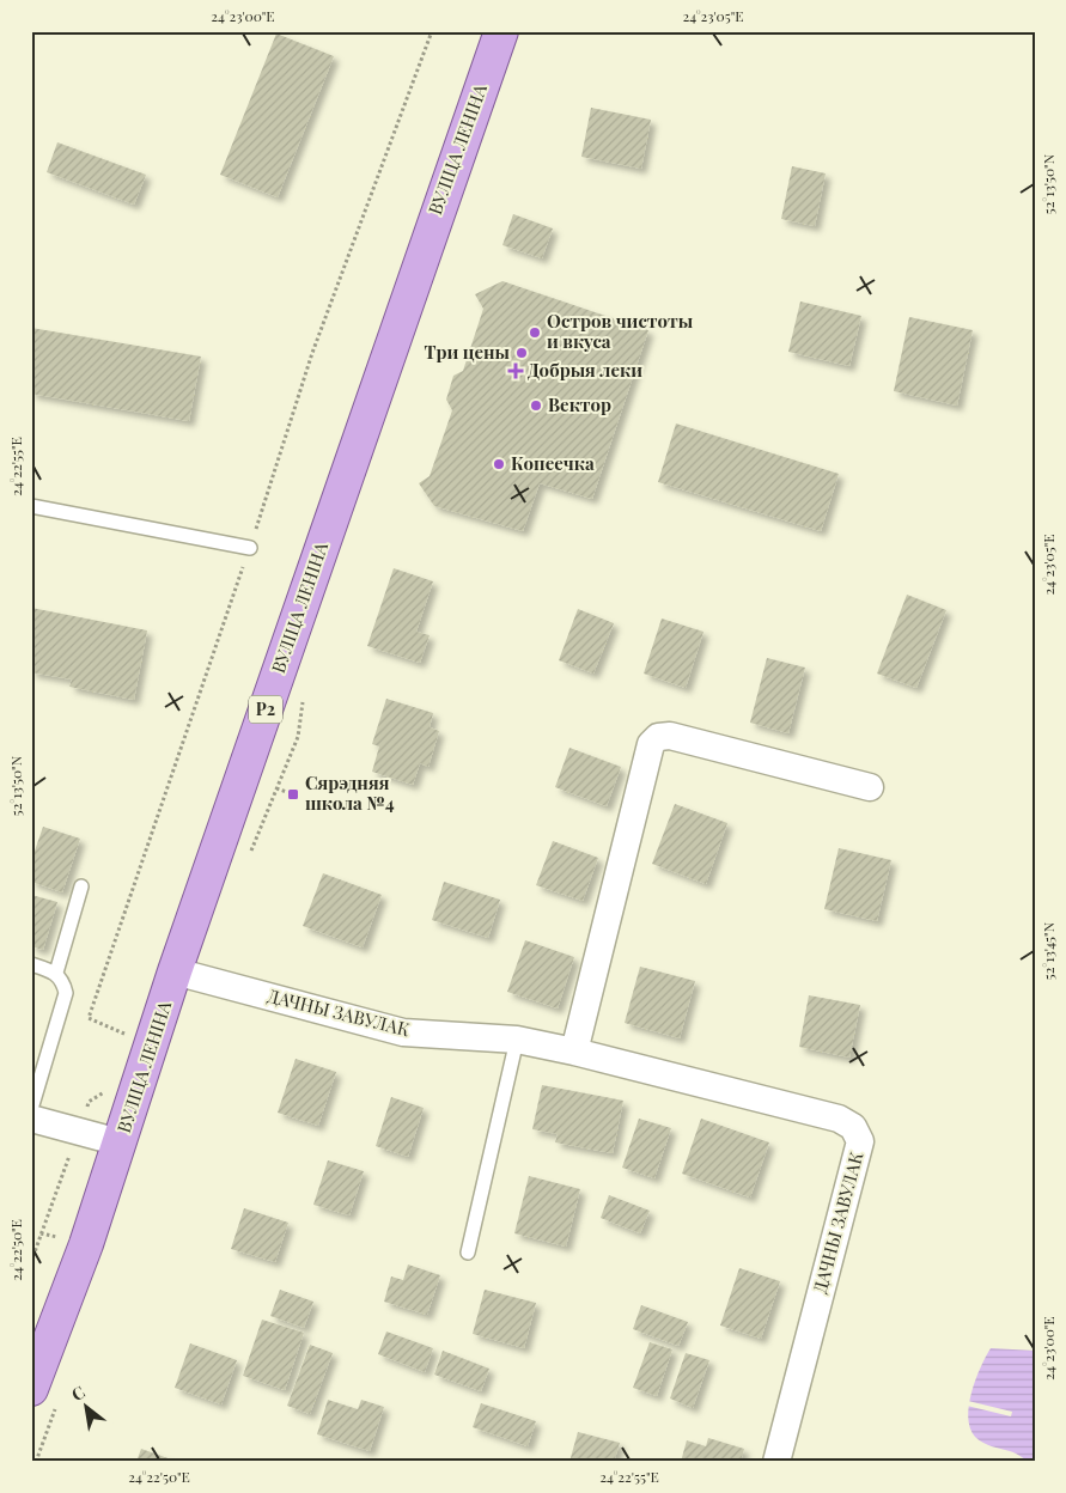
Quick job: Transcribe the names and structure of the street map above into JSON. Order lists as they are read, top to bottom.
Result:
{
  "streets": {
    "main road": ["ВУЛІЦА ЛЕНІНА", "Р2"],
    "street": ["ДАЧНЫ ЗАВУЛАК"]
  },
  "crossings": [
    ["ВУЛІЦА ЛЕНІНА", "ДАЧНЫ ЗАВУЛАК"]
  ],
  "places": {
    "other": [
      "Остров чистоты и вкуса",
      "Три цены",
      "Вектор",
      "Копеечка"
    ],
    "health": ["Добрыя леки"],
    "transit": ["Сярэдняя школа №4"]
  },
  "north": "top left",
  "coordinates": [
    "24°23'00\"E",
    "24°23'05\"E",
    "52°13'50\"N",
    "24°22'55\"E",
    "52°13'45\"N",
    "24°22'50\"E"
  ]
}
